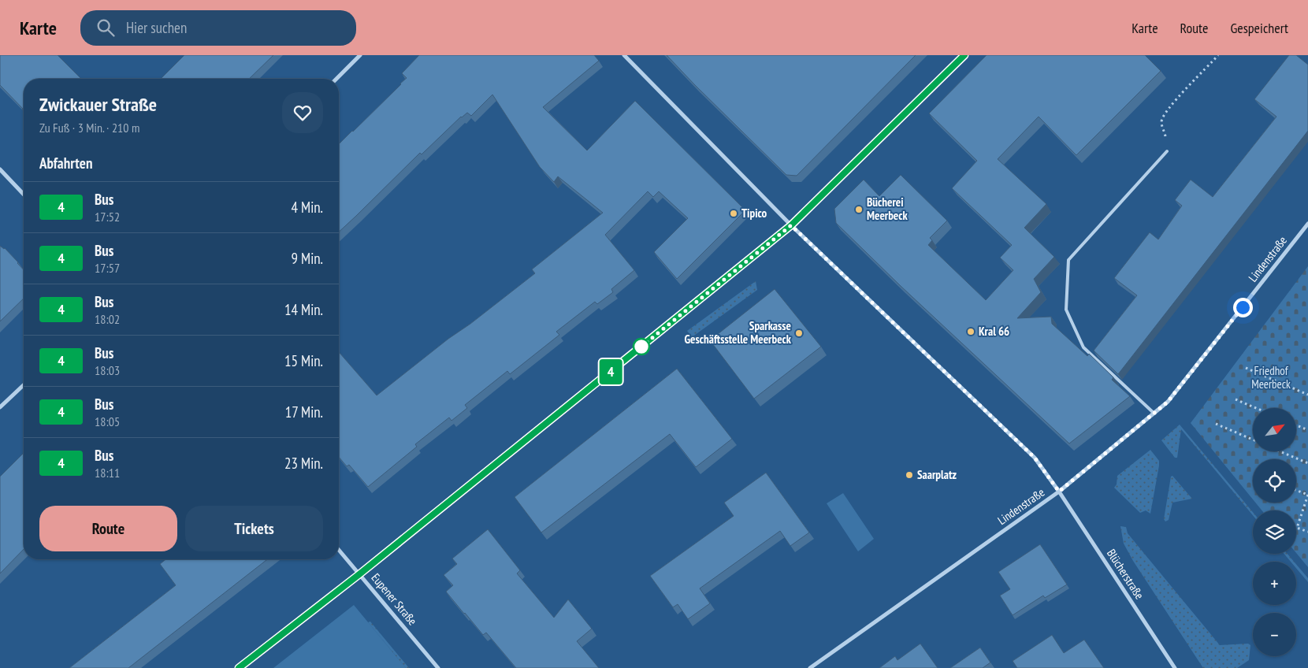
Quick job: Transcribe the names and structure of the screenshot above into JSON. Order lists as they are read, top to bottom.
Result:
{
  "streets": {
    "street": ["Lindenstraße", "Blücherstraße", "Eupener Straße"]
  },
  "crossings": [
    ["Lindenstraße", "Blücherstraße"]
  ],
  "parks": ["Friedhof Meerbeck"],
  "places": [
    "Bücherei Meerbeck",
    "Tipico",
    "Kral 66",
    "Sparkasse Geschäftsstelle Meerbeck",
    "Saarplatz"
  ],
  "lines": ["bus line 4"],
  "north": "top right",
  "page": {
    "header": "Karte",
    "search": "Hier suchen",
    "nav": ["Karte", "Route", "Gespeichert"],
    "on_map": "4",
    "heading": [
      ["Zwickauer Straße", "Zu Fuß · 3 Min. · 210 m"],
      "Abfahrten"
    ],
    "list": [
      {
        "mark": "4",
        "name": "Bus",
        "note": "17:52",
        "value": "4 Min."
      },
      {
        "mark": "4",
        "name": "Bus",
        "note": "17:57",
        "value": "9 Min."
      },
      {
        "mark": "4",
        "name": "Bus",
        "note": "18:02",
        "value": "14 Min."
      },
      {
        "mark": "4",
        "name": "Bus",
        "note": "18:03",
        "value": "15 Min."
      },
      {
        "mark": "4",
        "name": "Bus",
        "note": "18:05",
        "value": "17 Min."
      },
      {
        "mark": "4",
        "name": "Bus",
        "note": "18:11",
        "value": "23 Min."
      }
    ],
    "map_buttons": ["+", "−"],
    "buttons": ["Route", "Tickets"]
  }
}
